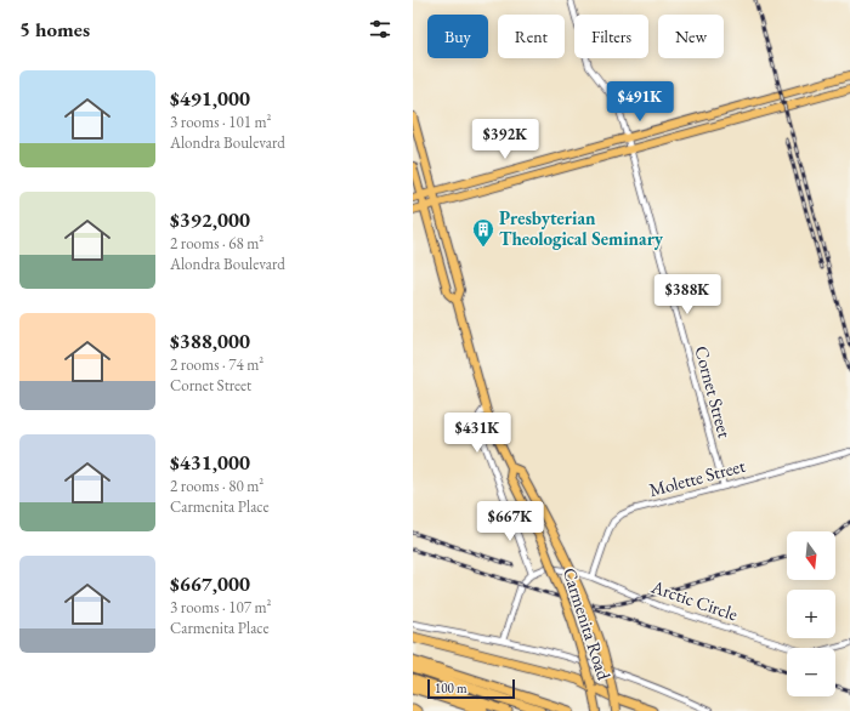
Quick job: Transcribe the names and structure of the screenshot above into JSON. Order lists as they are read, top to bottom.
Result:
{
  "streets": {
    "main road": ["Carmenita Road"],
    "street": ["Cornet Street", "Molette Street", "Arctic Circle"]
  },
  "crossings": [
    ["Cornet Street", "Molette Street"],
    ["Molette Street", "Arctic Circle"]
  ],
  "places": {
    "building": ["Presbyterian Theological Seminary"]
  },
  "scale_bar": "100 m",
  "north": "bottom",
  "page": {
    "heading": "5 homes",
    "chip": [
      "Buy",
      "Rent",
      "Filters",
      "New"
    ],
    "list": [
      {
        "name": "$491,000",
        "note": "3 rooms · 101 m² · Alondra Boulevard"
      },
      {
        "name": "$392,000",
        "note": "2 rooms · 68 m² · Alondra Boulevard"
      },
      {
        "name": "$388,000",
        "note": "2 rooms · 74 m² · Cornet Street"
      },
      {
        "name": "$431,000",
        "note": "2 rooms · 80 m² · Carmenita Place"
      },
      {
        "name": "$667,000",
        "note": "3 rooms · 107 m² · Carmenita Place"
      }
    ],
    "price": [
      "$491K",
      "$392K",
      "$388K",
      "$431K",
      "$667K"
    ],
    "map_buttons": ["+", "−"],
    "scale": "100 m"
  }
}
